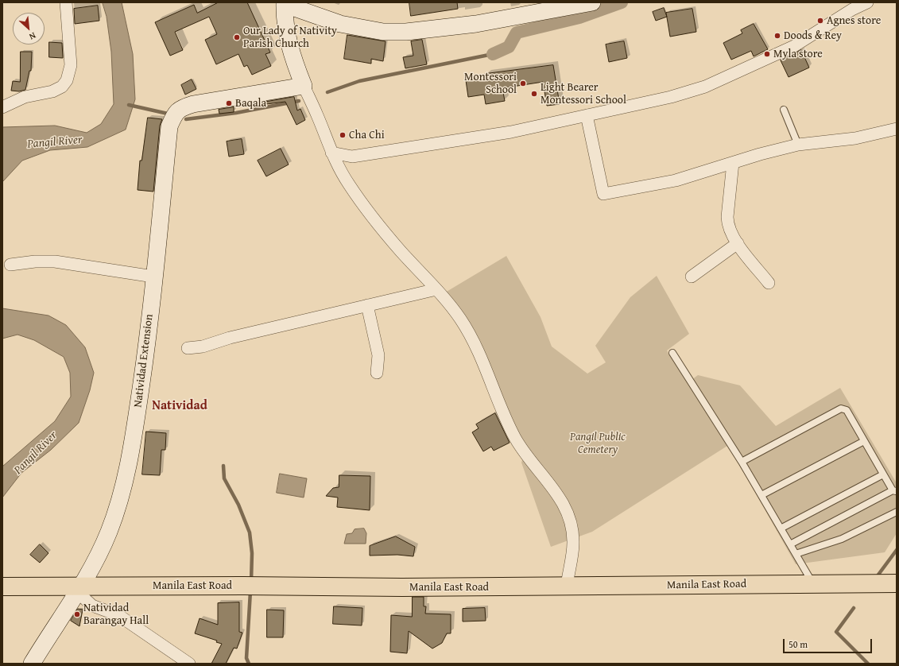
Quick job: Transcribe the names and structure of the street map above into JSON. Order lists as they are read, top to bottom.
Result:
{
  "streets": {
    "main road": ["Manila East Road"],
    "street": ["Natividad Extension"]
  },
  "crossings": [
    ["Natividad Extension", "Manila East Road"]
  ],
  "districts": ["Natividad"],
  "water": ["Pangil River"],
  "parks": ["Pangil Public Cemetery"],
  "places": [
    "Agnes store",
    "Doods & Rey",
    "Our Lady of Nativity Parish Church",
    "Myla store",
    "Montessori School",
    "Light Bearer Montessori School",
    "Baqala",
    "Cha Chi",
    "Natividad Barangay Hall"
  ],
  "scale_bar": "50 m",
  "north": "bottom right"
}
